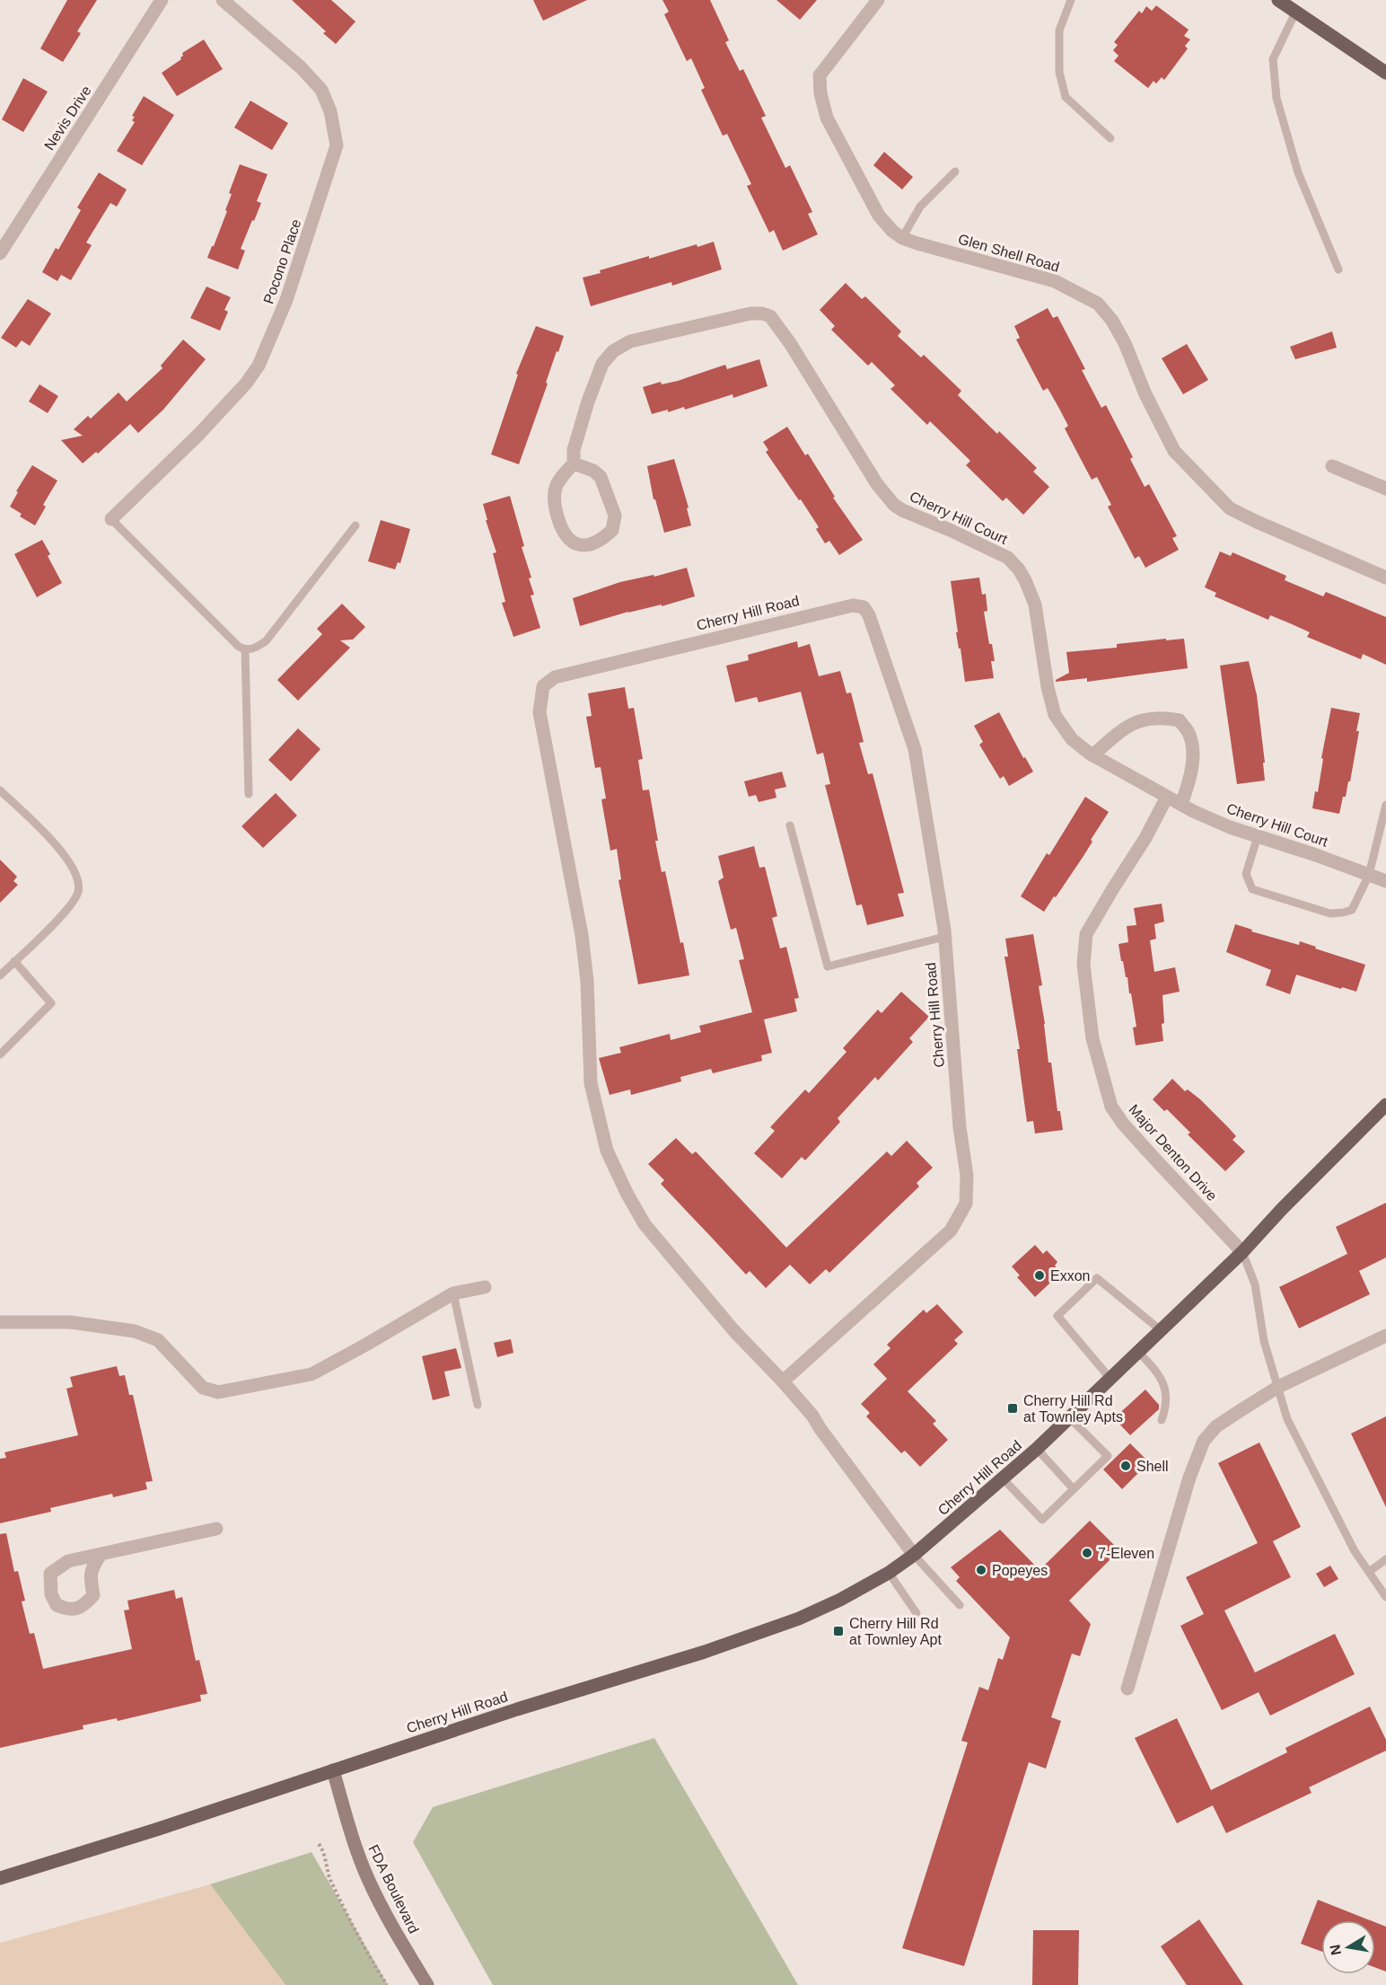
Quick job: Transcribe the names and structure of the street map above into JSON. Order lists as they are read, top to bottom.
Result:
{
  "streets": {
    "main road": ["Cherry Hill Road"],
    "street": [
      "Nevis Drive",
      "Glen Shell Road",
      "Pocono Place",
      "Cherry Hill Court",
      "Major Denton Drive",
      "FDA Boulevard"
    ]
  },
  "crossings": [
    ["Cherry Hill Court", "Major Denton Drive"],
    ["Cherry Hill Road", "Major Denton Drive"],
    ["Cherry Hill Road", "FDA Boulevard"]
  ],
  "places": {
    "other": [
      "Exxon",
      "Shell",
      "7-Eleven",
      "Popeyes"
    ],
    "transit": ["Cherry Hill Rd at Townley Apts", "Cherry Hill Rd at Townley Apt"]
  },
  "north": "left"
}
